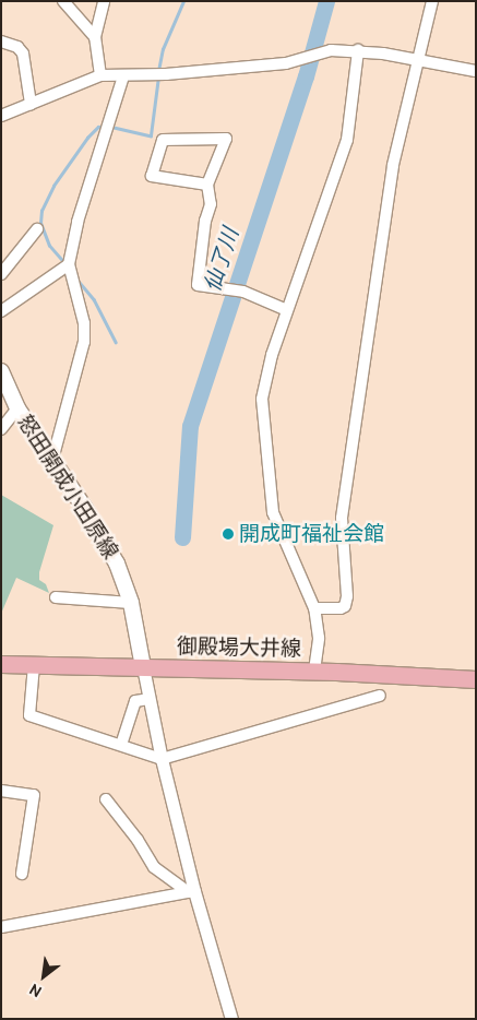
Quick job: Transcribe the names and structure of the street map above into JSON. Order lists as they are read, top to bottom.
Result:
{
  "streets": {
    "main road": ["怒田開成小田原線", "御殿場大井線"]
  },
  "crossings": [
    ["怒田開成小田原線", "御殿場大井線"]
  ],
  "water": ["仙了川"],
  "places": ["開成町福祉会館"],
  "north": "bottom left"
}
